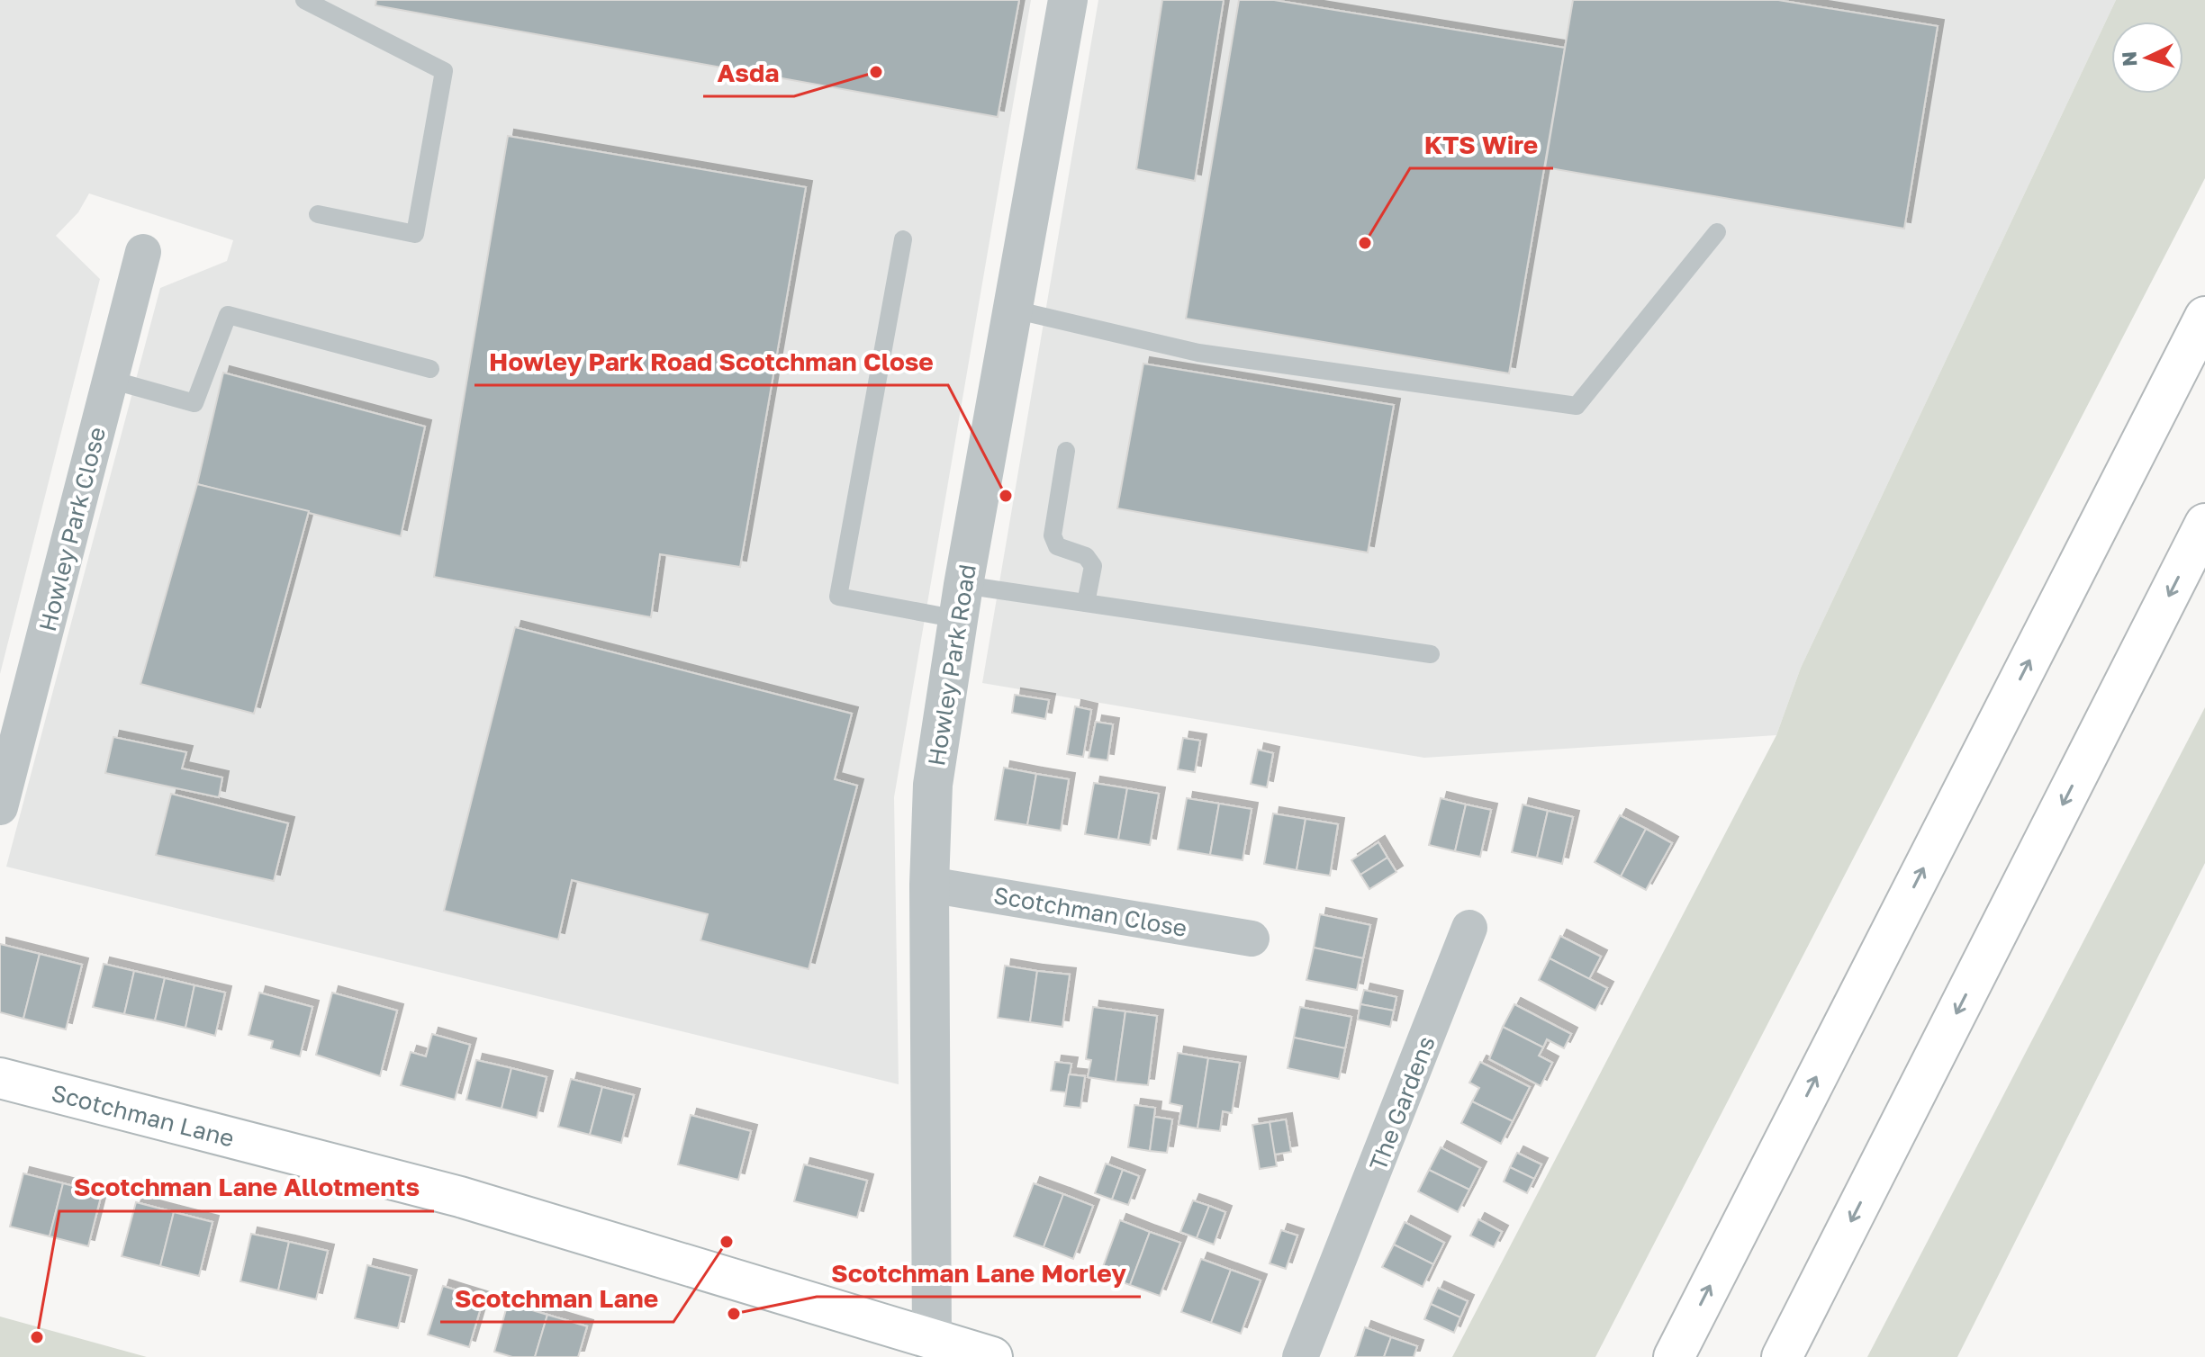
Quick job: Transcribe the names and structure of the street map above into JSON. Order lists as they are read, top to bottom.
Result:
{
  "streets": {
    "main road": ["Scotchman Lane"],
    "street": [
      "Howley Park Close",
      "Howley Park Road",
      "Scotchman Close",
      "The Gardens"
    ]
  },
  "crossings": [
    ["Howley Park Road", "Scotchman Close"],
    ["Howley Park Road", "Scotchman Lane"]
  ],
  "places": [
    "Asda",
    "KTS Wire",
    "Howley Park Road Scotchman Close",
    "Scotchman Lane",
    "Scotchman Lane Morley",
    "Scotchman Lane Allotments"
  ],
  "north": "left"
}
